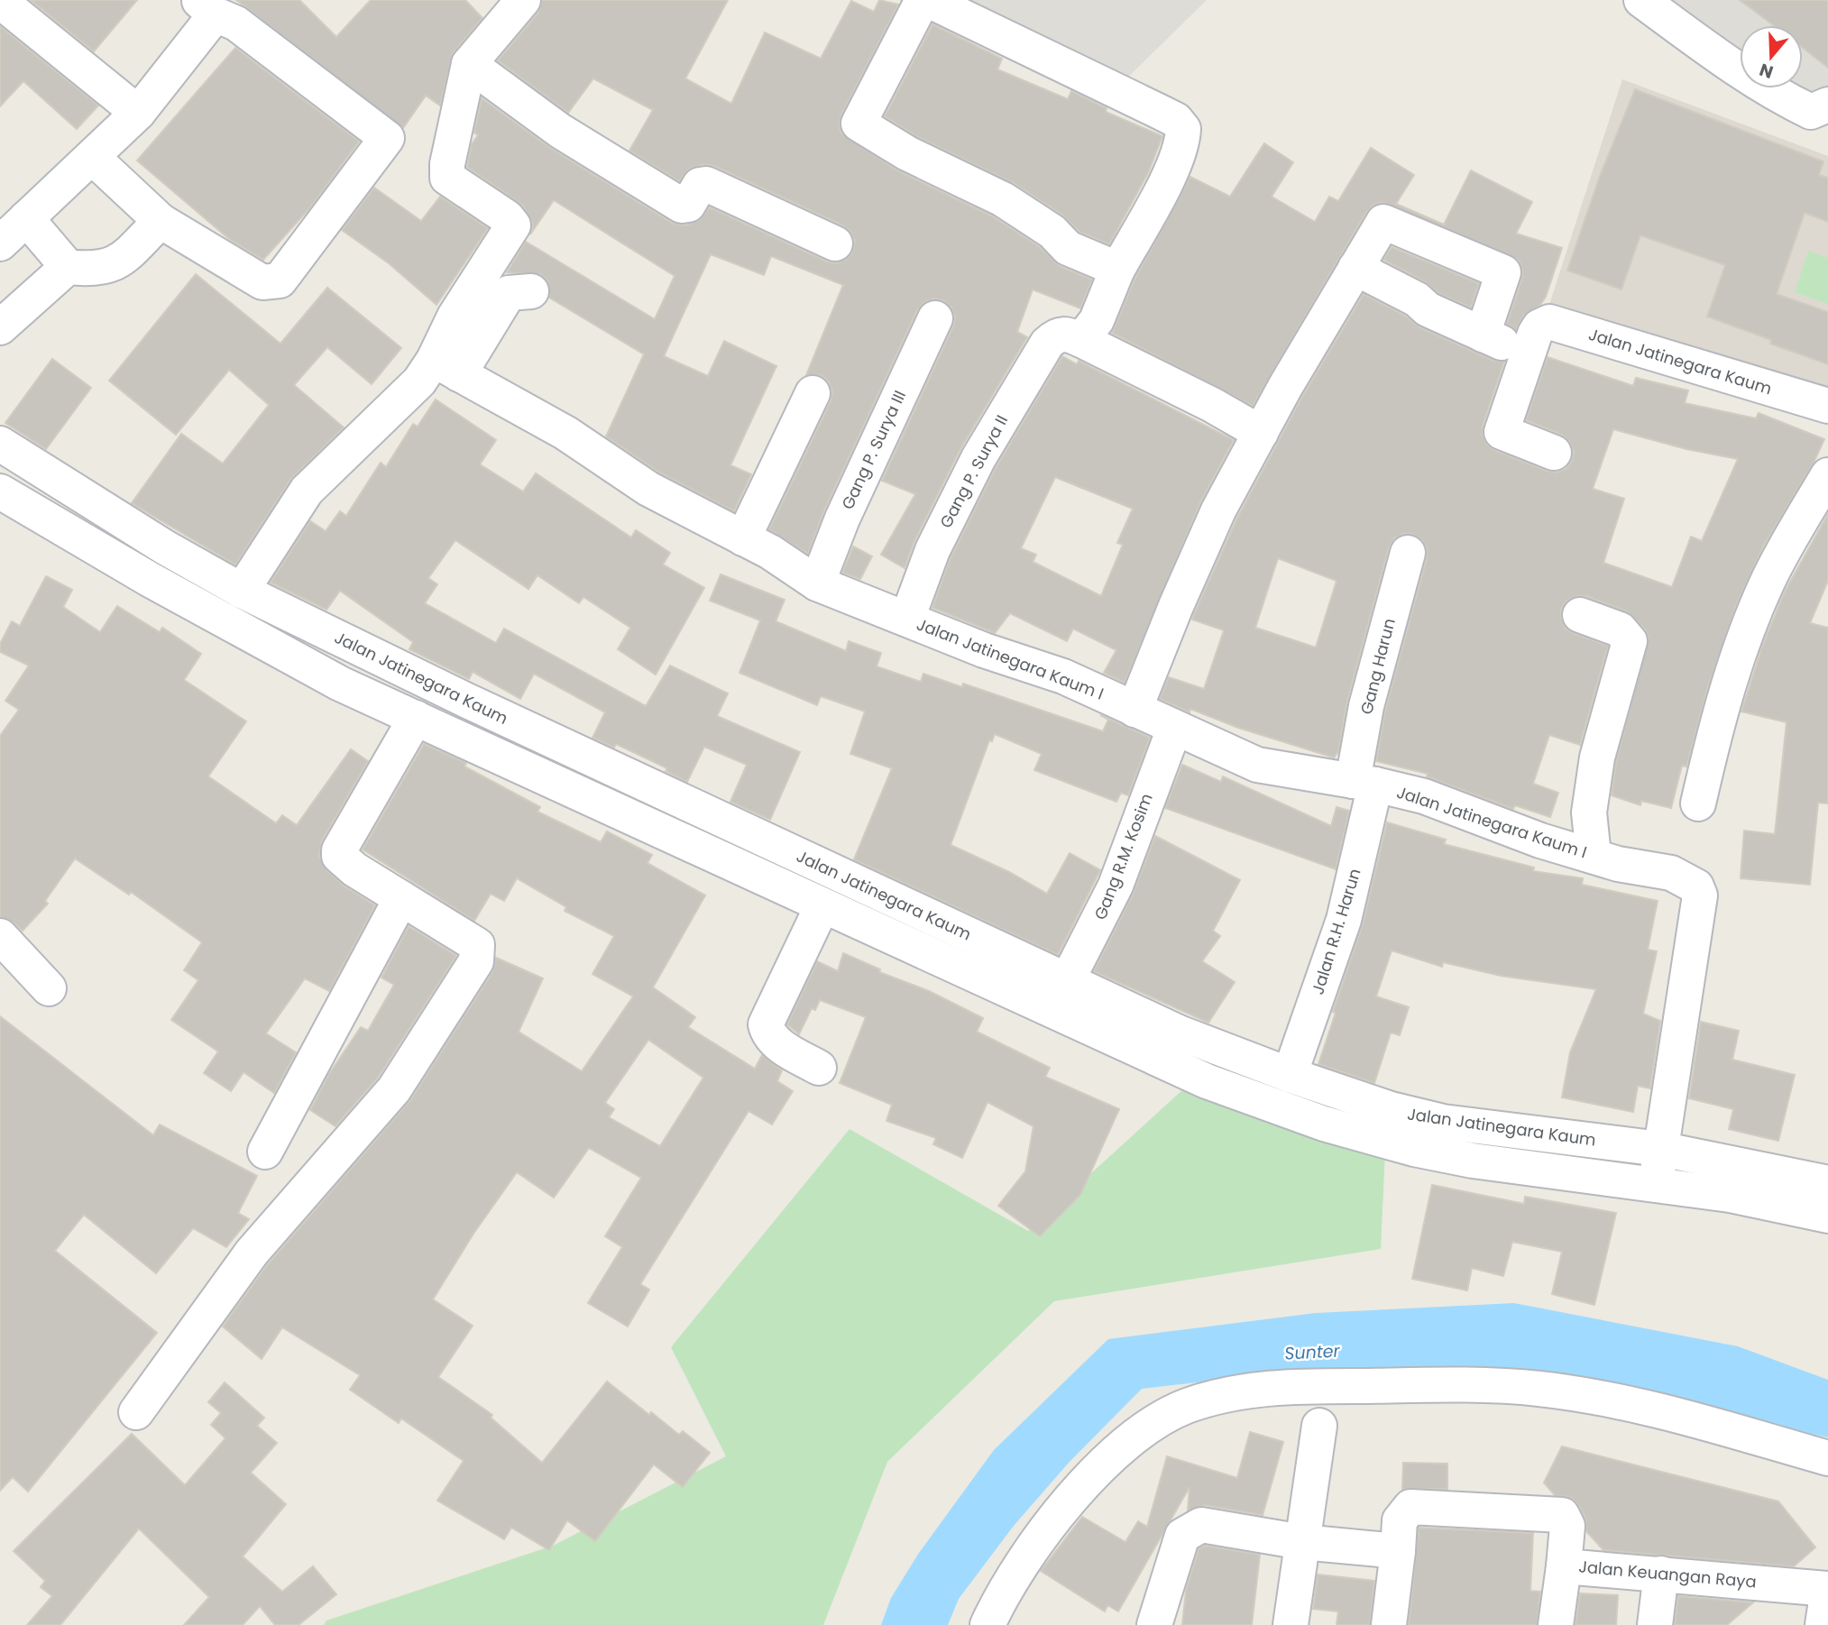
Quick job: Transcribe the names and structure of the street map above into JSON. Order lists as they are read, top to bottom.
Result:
{
  "streets": {
    "street": [
      "Jalan Jatinegara Kaum",
      "Gang P. Surya III",
      "Gang P. Surya II",
      "Jalan Jatinegara Kaum I",
      "Gang Harun",
      "Gang R.M. Kosim",
      "Jalan R.H. Harun",
      "Jalan Keuangan Raya"
    ]
  },
  "crossings": [
    ["Jalan Jatinegara Kaum", "Jalan Jatinegara Kaum I"],
    ["Jalan Jatinegara Kaum", "Gang R.M. Kosim"],
    ["Jalan Jatinegara Kaum", "Jalan R.H. Harun"],
    ["Gang P. Surya III", "Jalan Jatinegara Kaum I"],
    ["Gang P. Surya II", "Jalan Jatinegara Kaum I"],
    ["Jalan Jatinegara Kaum I", "Gang Harun"],
    ["Jalan Jatinegara Kaum I", "Gang R.M. Kosim"],
    ["Jalan Jatinegara Kaum I", "Jalan R.H. Harun"],
    ["Gang Harun", "Jalan R.H. Harun"]
  ],
  "water": ["Sunter"],
  "north": "bottom"
}
